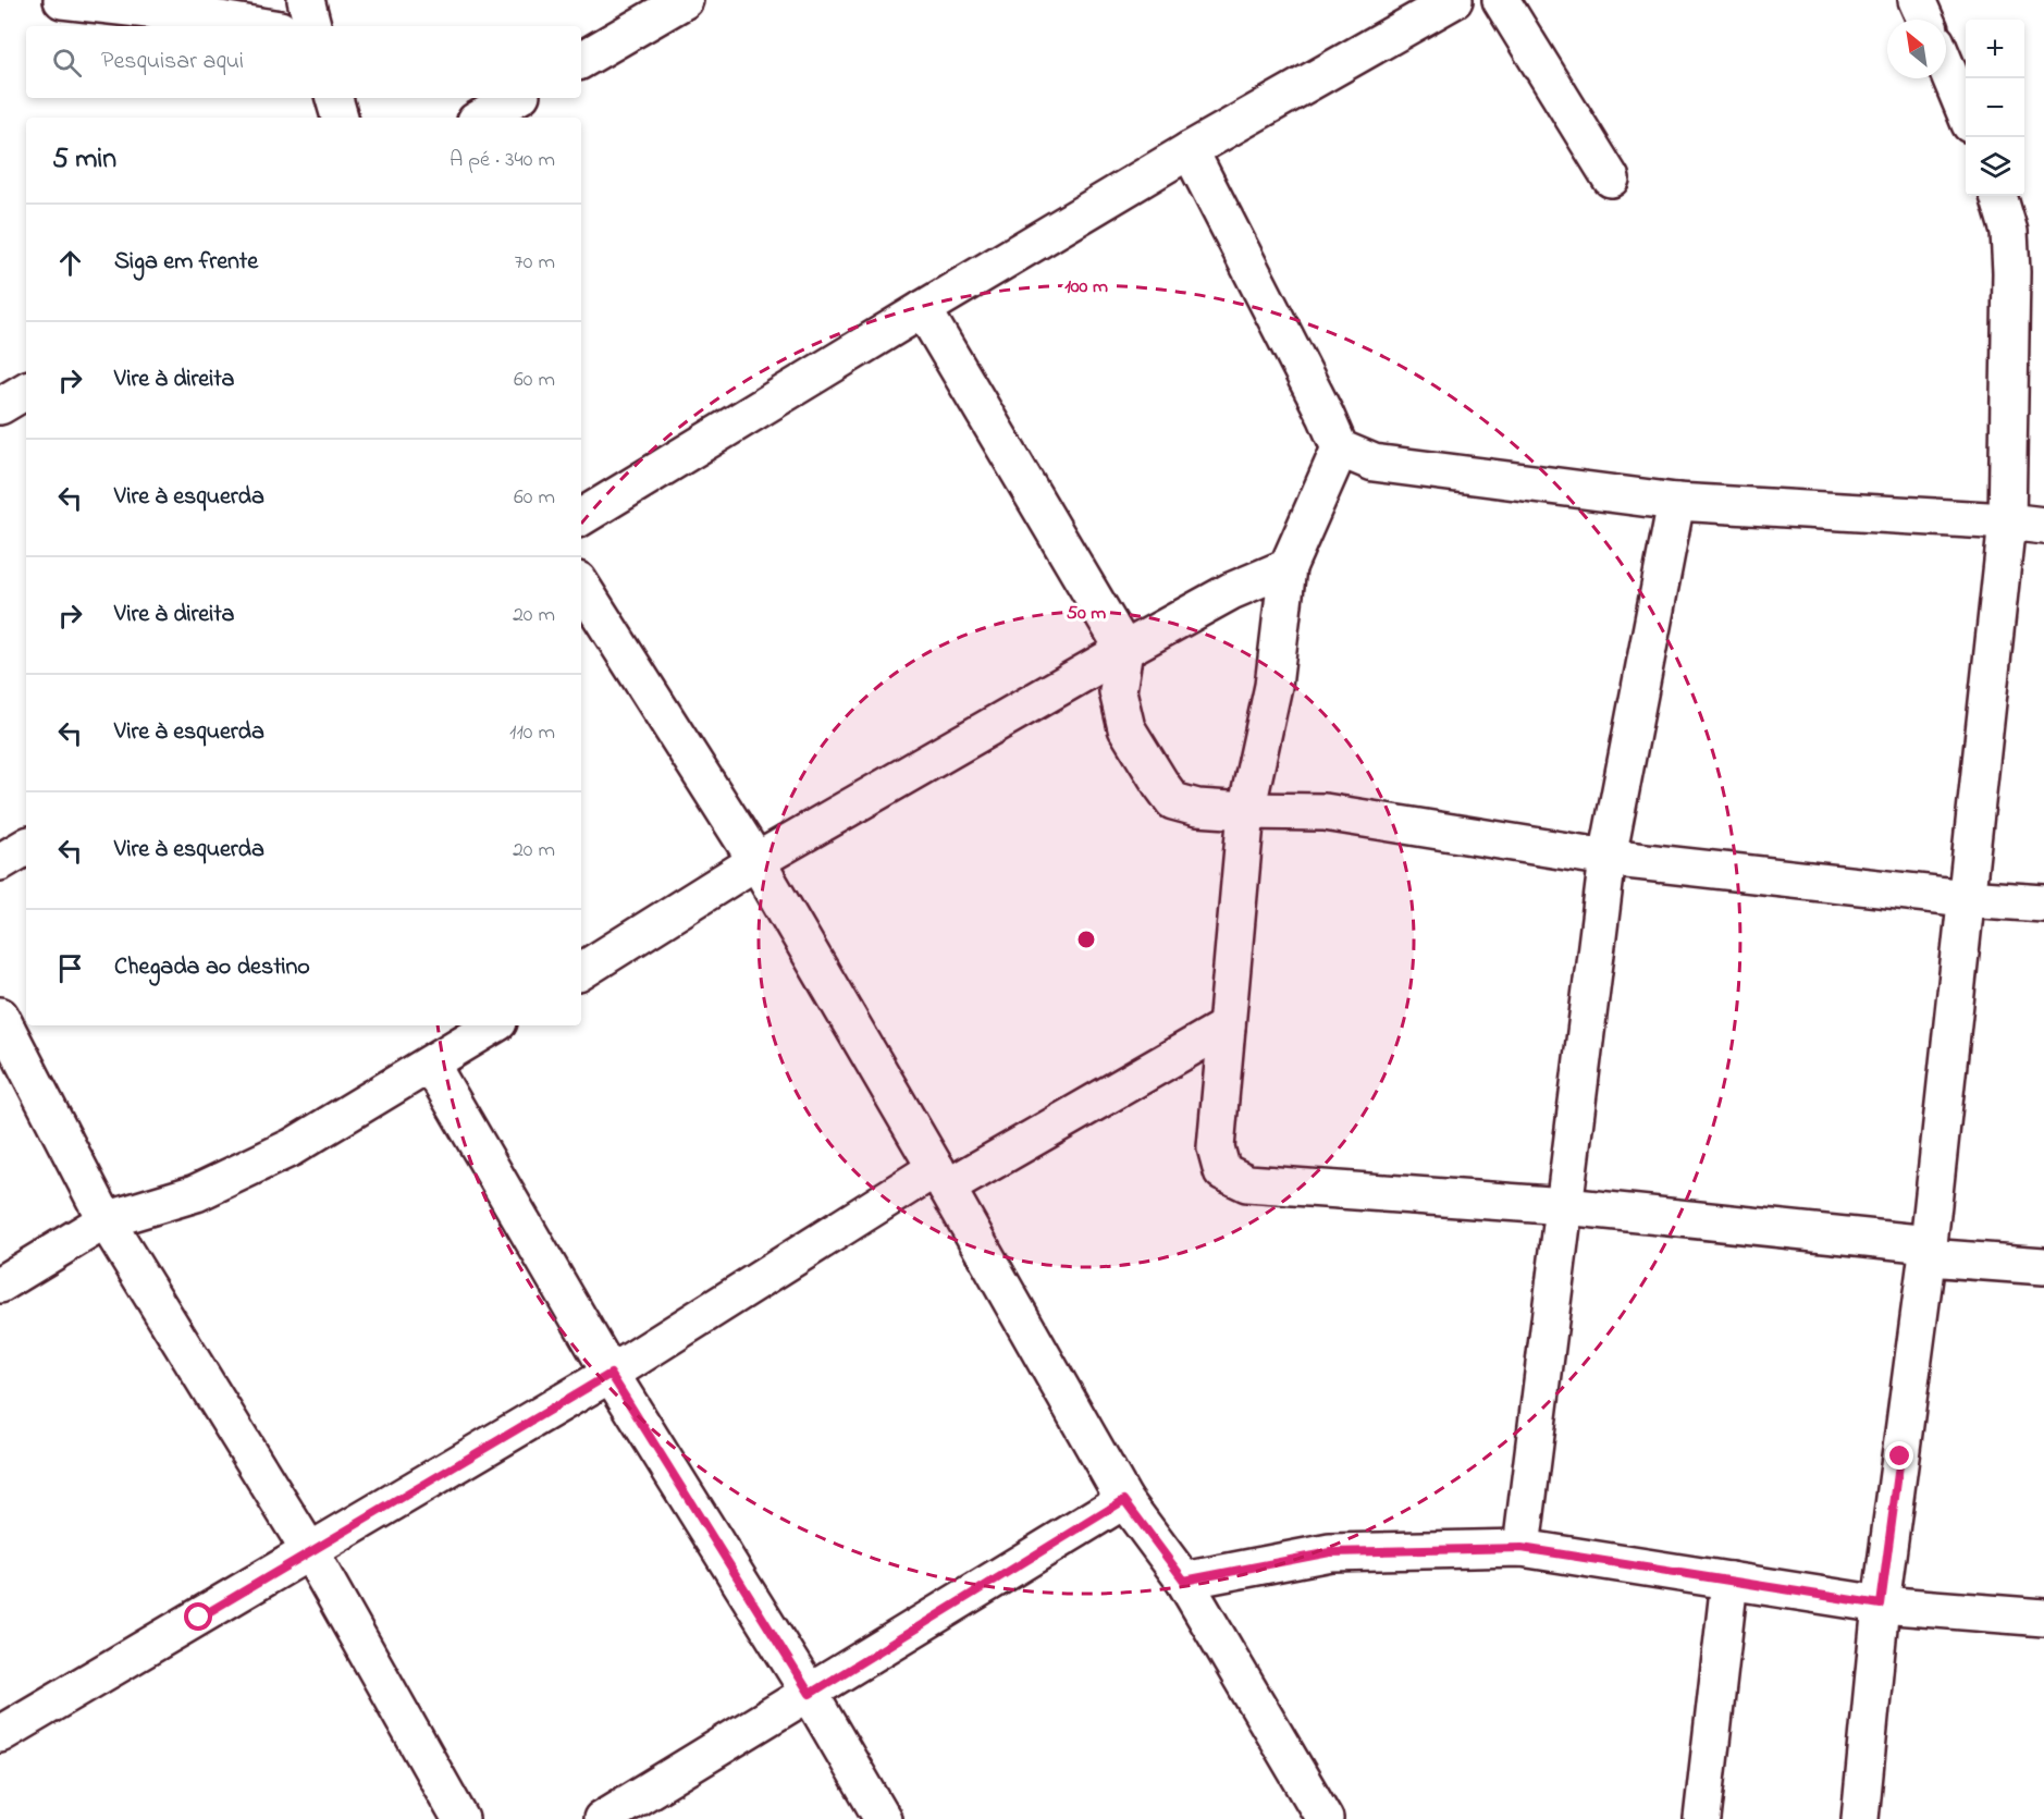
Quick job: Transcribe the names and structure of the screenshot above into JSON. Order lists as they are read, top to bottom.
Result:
{
  "north": "top left",
  "page": {
    "map_buttons": ["+", "−"],
    "search": "Pesquisar aqui",
    "heading": ["5 min", "A pé · 340 m"],
    "list": [
      ["Siga em frente", "70 m"],
      ["Vire à direita", "60 m"],
      ["Vire à esquerda", "60 m"],
      ["Vire à direita", "20 m"],
      ["Vire à esquerda", "110 m"],
      ["Vire à esquerda", "20 m"],
      "Chegada ao destino"
    ]
  },
  "rings": ["100 m", "50 m"]
}
